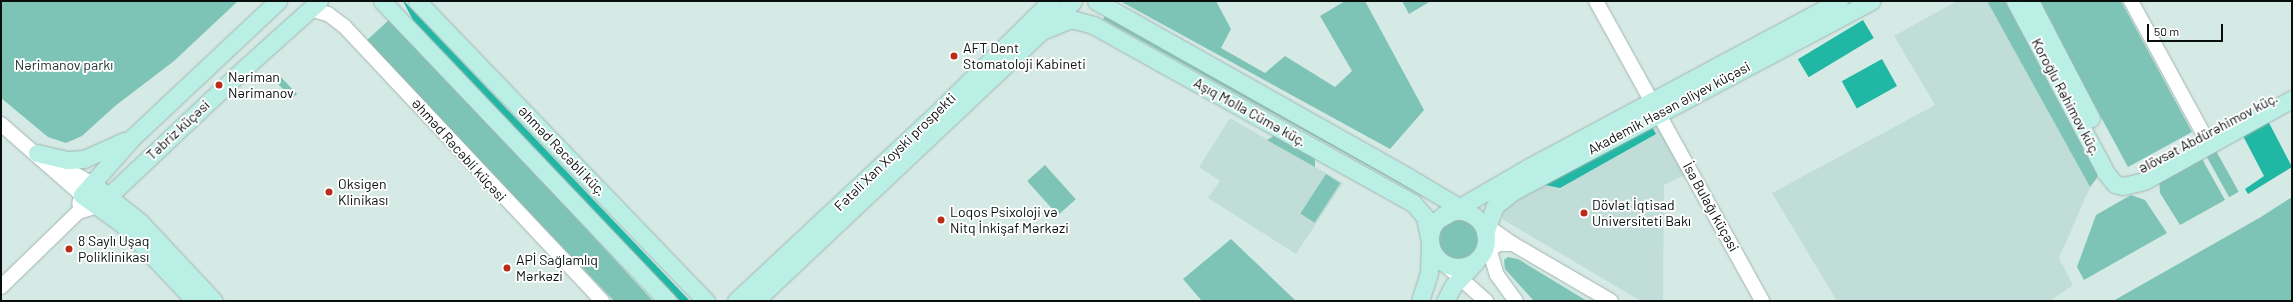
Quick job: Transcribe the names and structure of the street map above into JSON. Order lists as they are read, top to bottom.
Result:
{
  "streets": {
    "main road": [
      "Koroğlu Rəhimov küç.",
      "Akademik Həsən Əliyev küçəsi",
      "Aşıq Molla Cümə küç.",
      "Təbriz küçəsi",
      "Əlövsət Abdürəhimov küç.",
      "Əhməd Rəcəbli küç.",
      "Fətəli Xan Xoyski prospekti"
    ],
    "street": ["Əhməd Rəcəbli küçəsi", "İsa Bulağı küçəsi"]
  },
  "crossings": [
    ["Koroğlu Rəhimov küç.", "Əlövsət Abdürəhimov küç."],
    ["Akademik Həsən Əliyev küçəsi", "Aşıq Molla Cümə küç."],
    ["Akademik Həsən Əliyev küçəsi", "İsa Bulağı küçəsi"],
    ["Aşıq Molla Cümə küç.", "Fətəli Xan Xoyski prospekti"],
    ["Təbriz küçəsi", "Əhməd Rəcəbli küçəsi"]
  ],
  "parks": ["Nərimanov parkı"],
  "places": [
    "AFT Dent Stomatoloji Kabineti",
    "Nəriman Nərimanov",
    "Oksigen Klinikası",
    "Dövlət İqtisad Universiteti Bakı",
    "Loqos Psixoloji və Nitq İnkişaf Mərkəzi",
    "8 Saylı Uşaq Poliklinikası",
    "APİ Sağlamlıq Mərkəzi"
  ],
  "scale_bar": "50 m"
}
